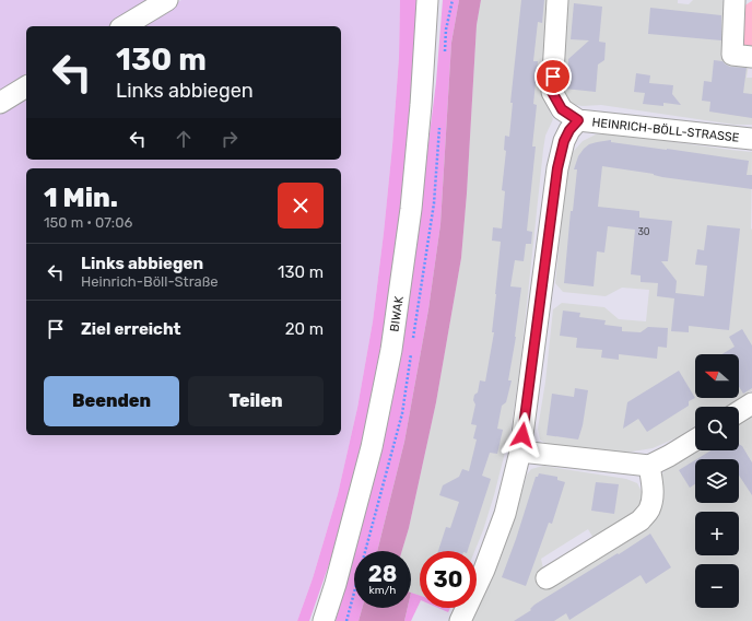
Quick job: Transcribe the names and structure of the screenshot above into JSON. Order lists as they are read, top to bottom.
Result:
{
  "streets": {
    "street": ["HEINRICH-BÖLL-STRASSE", "BIWAK"]
  },
  "house_numbers": ["30"],
  "north": "left",
  "page": {
    "turn": ["130 m", "Links abbiegen"],
    "heading": ["1 Min.", "150 m · 07:06"],
    "list": [
      {
        "name": "Links abbiegen",
        "note": "Heinrich-Böll-Straße",
        "value": "130 m"
      },
      {
        "name": "Ziel erreicht",
        "value": "20 m"
      }
    ],
    "map_buttons": ["+", "−"],
    "buttons": ["Beenden", "Teilen"],
    "speed": "28 km/h",
    "limit": "30"
  }
}
